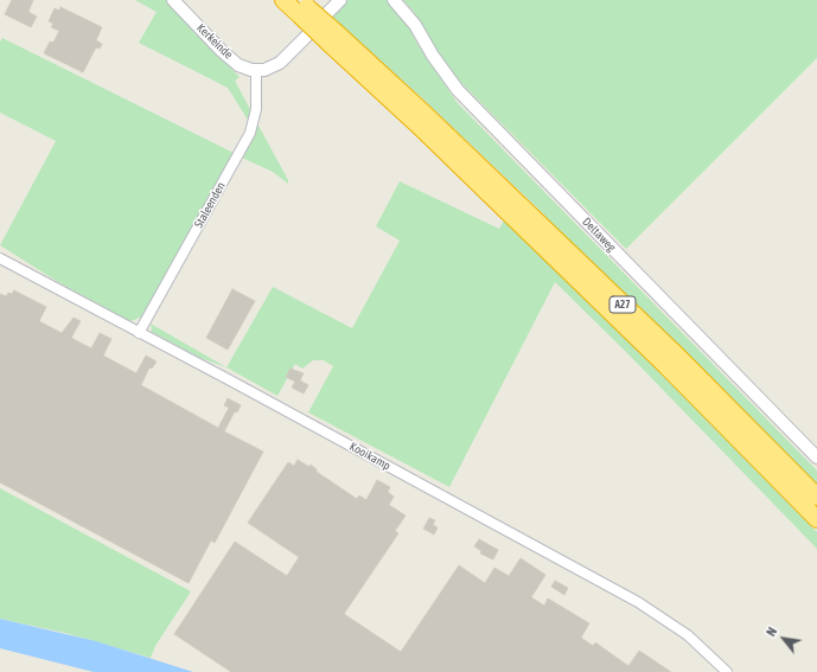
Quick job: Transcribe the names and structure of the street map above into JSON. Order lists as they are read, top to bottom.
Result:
{
  "streets": {
    "highway": ["A27"],
    "street": [
      "Kerkeinde",
      "Staleenden",
      "Deltaweg",
      "Kooikamp"
    ]
  },
  "crossings": [
    ["Kerkeinde", "Staleenden"],
    ["Staleenden", "Kooikamp"]
  ],
  "north": "top left"
}
